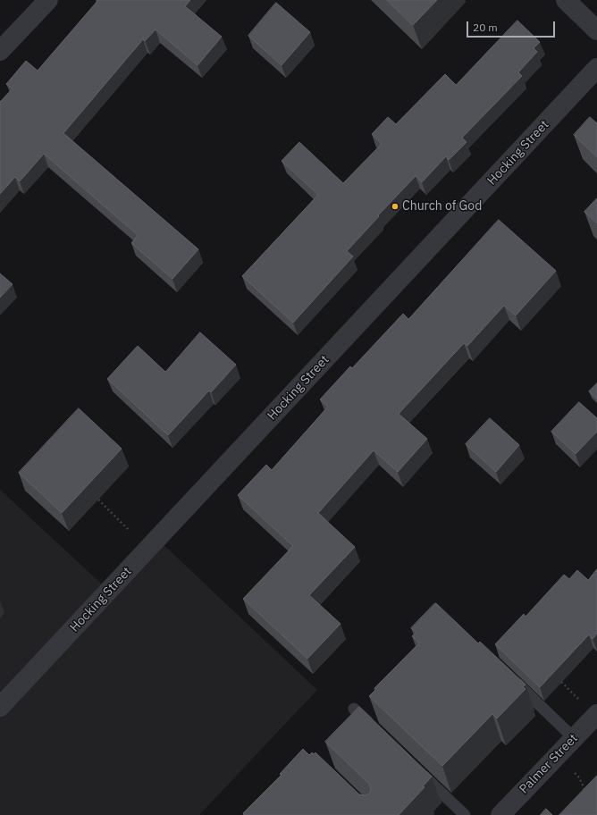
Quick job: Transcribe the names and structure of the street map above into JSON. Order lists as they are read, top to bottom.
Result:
{
  "streets": {
    "street": ["Hocking Street", "Palmer Street"]
  },
  "places": ["Church of God"],
  "scale_bar": "20 m"
}
